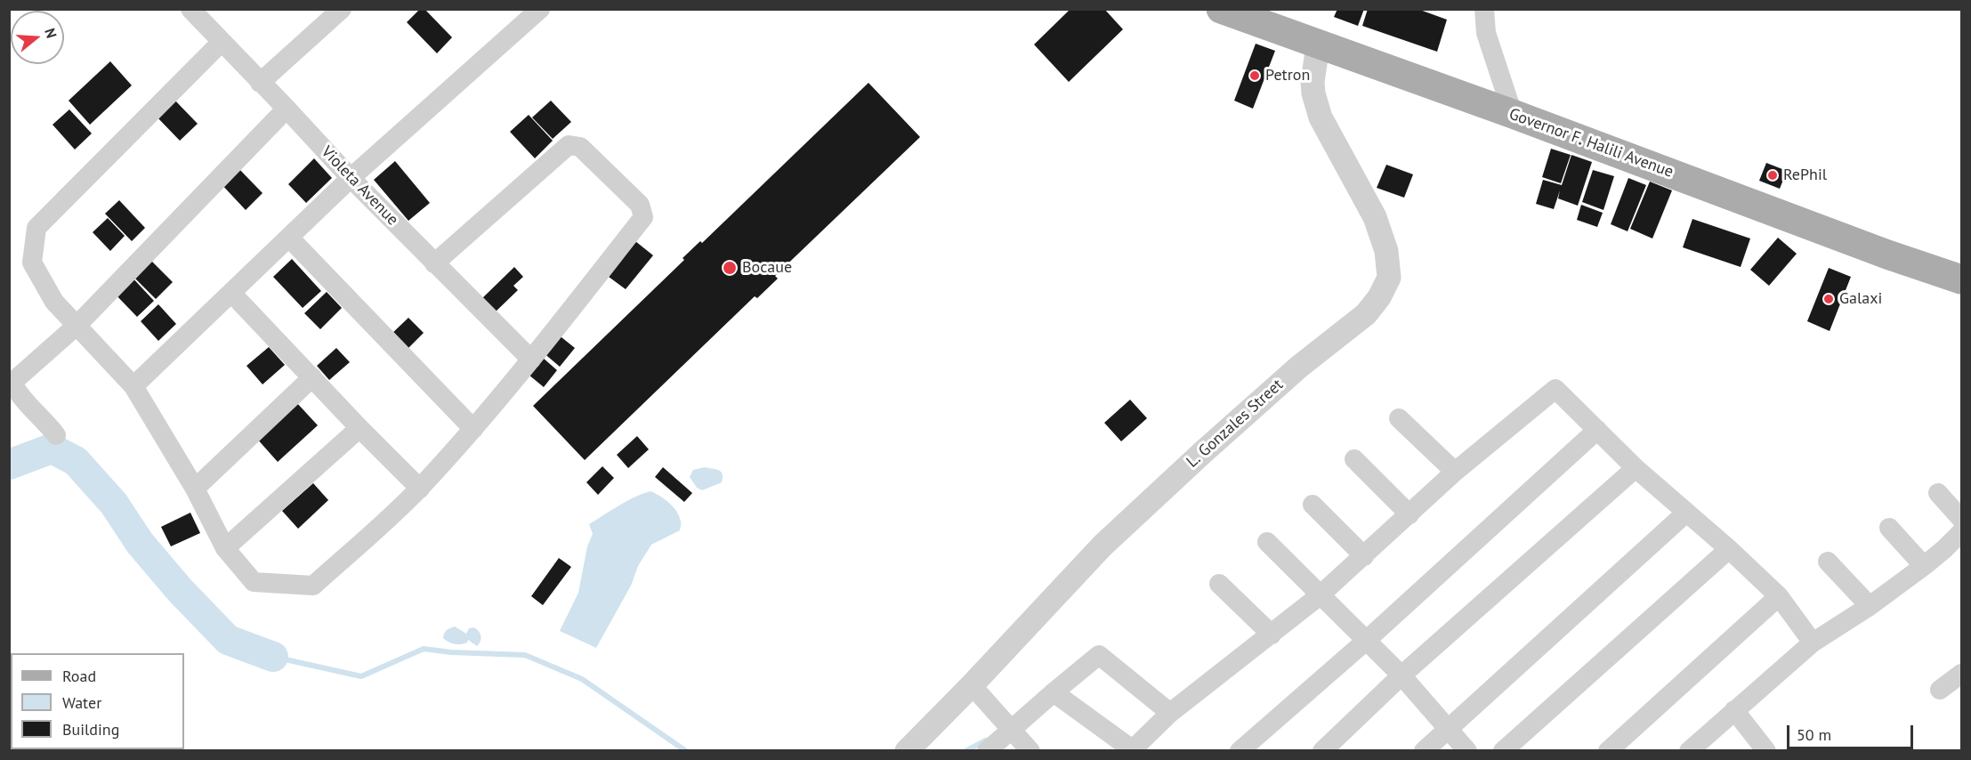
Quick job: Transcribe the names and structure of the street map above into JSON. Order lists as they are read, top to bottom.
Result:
{
  "streets": {
    "main road": ["Governor F. Halili Avenue"],
    "street": ["Violeta Avenue", "L. Gonzales Street"]
  },
  "crossings": [
    ["Governor F. Halili Avenue", "L. Gonzales Street"]
  ],
  "places": [
    "Petron",
    "RePhil",
    "Bocaue",
    "Galaxi"
  ],
  "legend": ["Road", "Water", "Building"],
  "scale_bar": "50 m",
  "north": "right"
}
